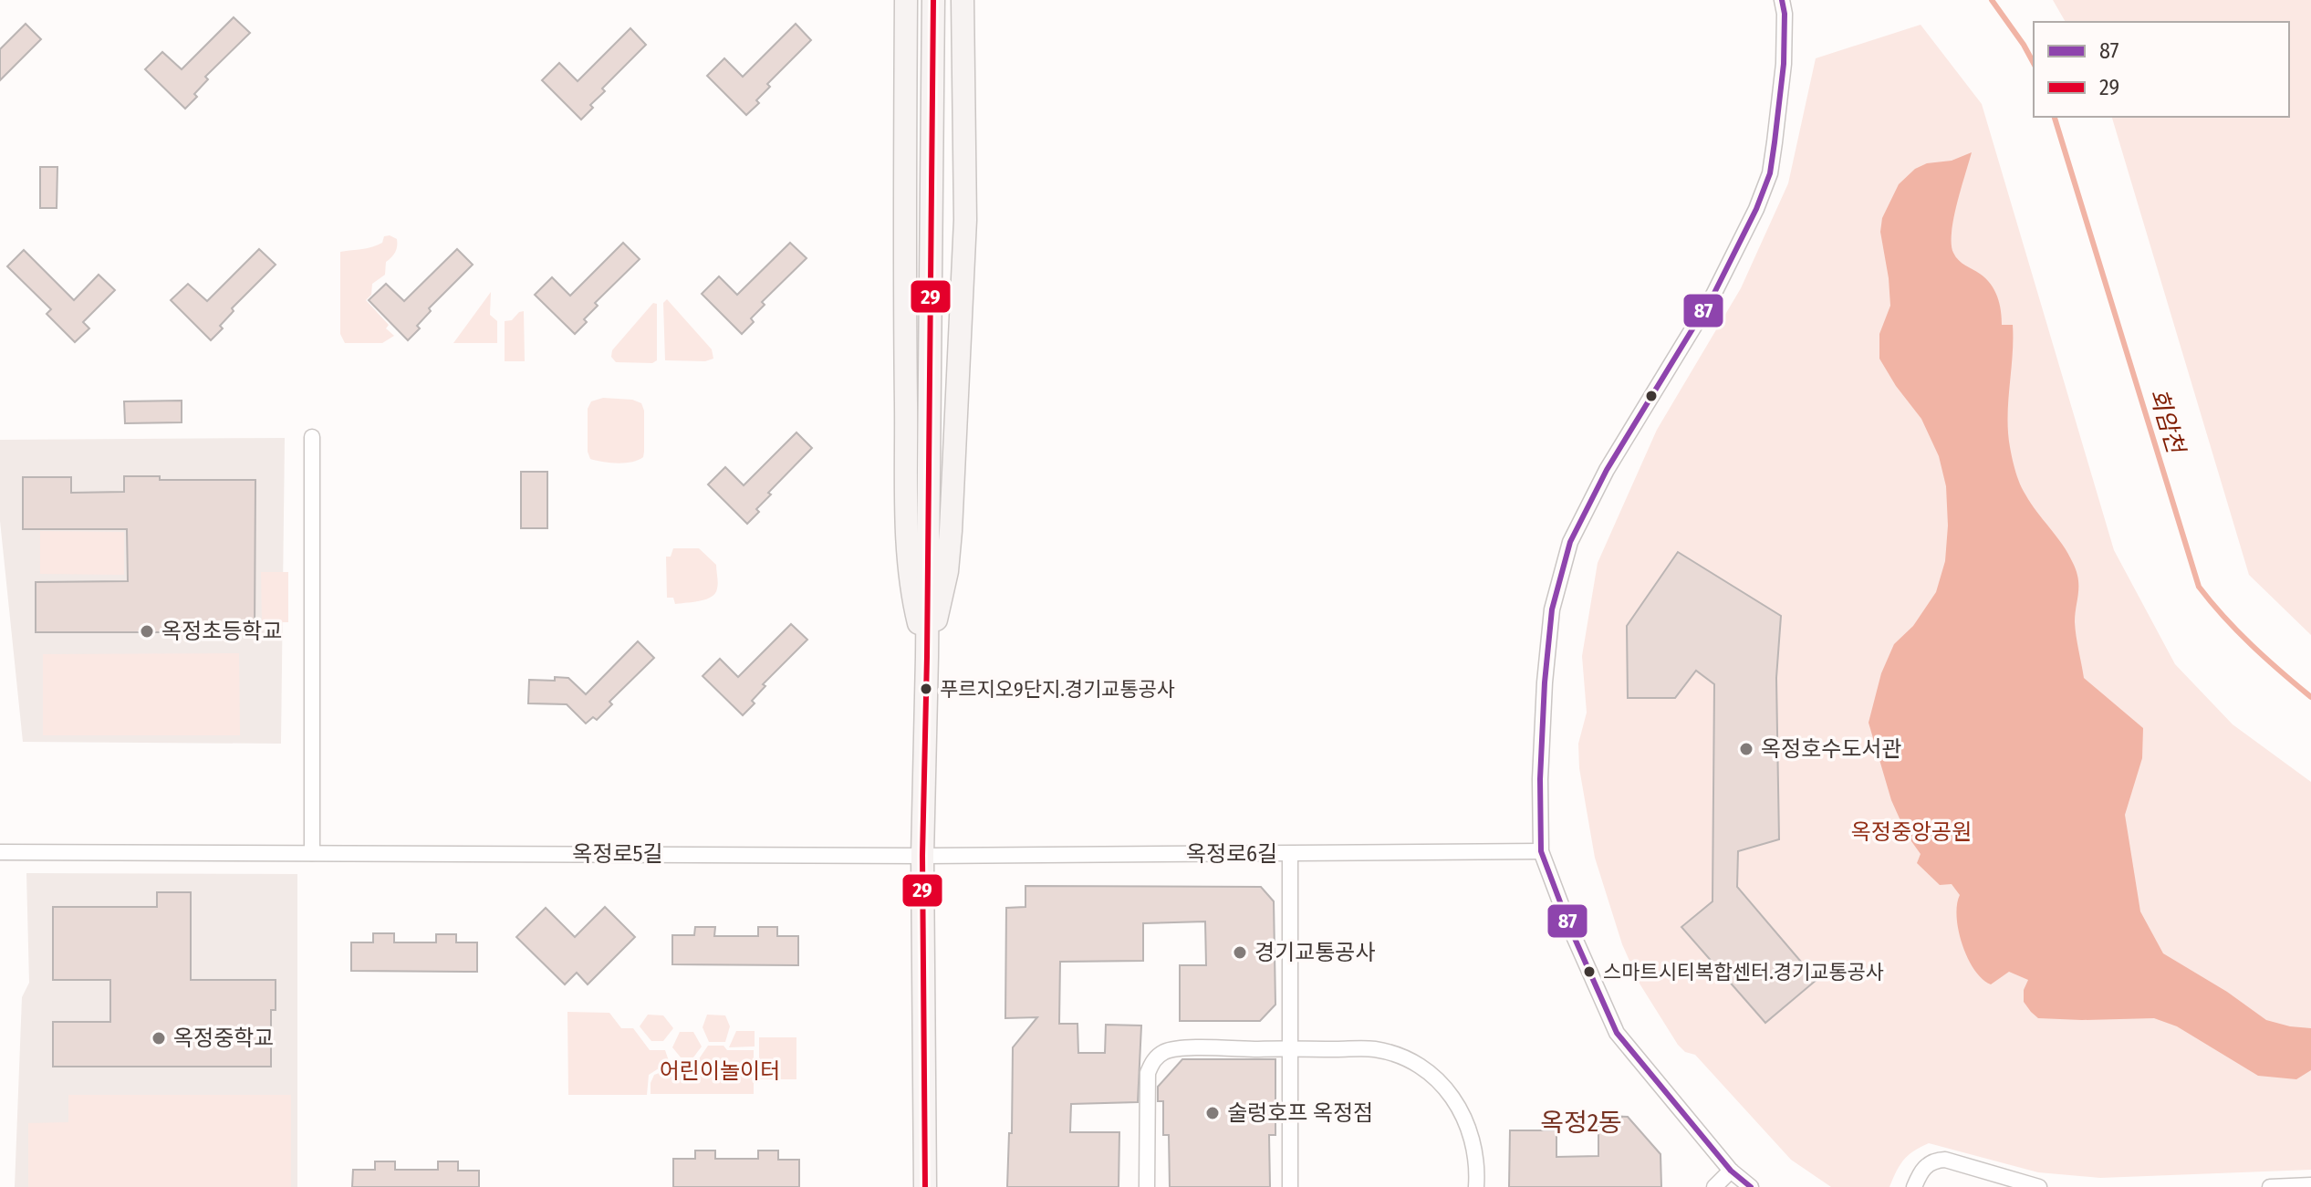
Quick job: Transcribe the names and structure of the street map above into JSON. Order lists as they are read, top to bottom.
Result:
{
  "streets": {
    "street": ["옥정로5길", "옥정로6길"]
  },
  "crossings": [
    ["옥정로5길", "옥정로6길"]
  ],
  "districts": ["옥정2동"],
  "water": ["회암천"],
  "parks": ["옥정중앙공원", "어린이놀이터"],
  "places": [
    "옥정초등학교",
    "푸르지오9단지.경기교통공사",
    "옥정호수도서관",
    "경기교통공사",
    "스마트시티복합센터.경기교통공사",
    "옥정중학교",
    "술렁호프 옥정점"
  ],
  "lines": ["transit line 87", "transit line 29"],
  "legend": ["87", "29"]
}
